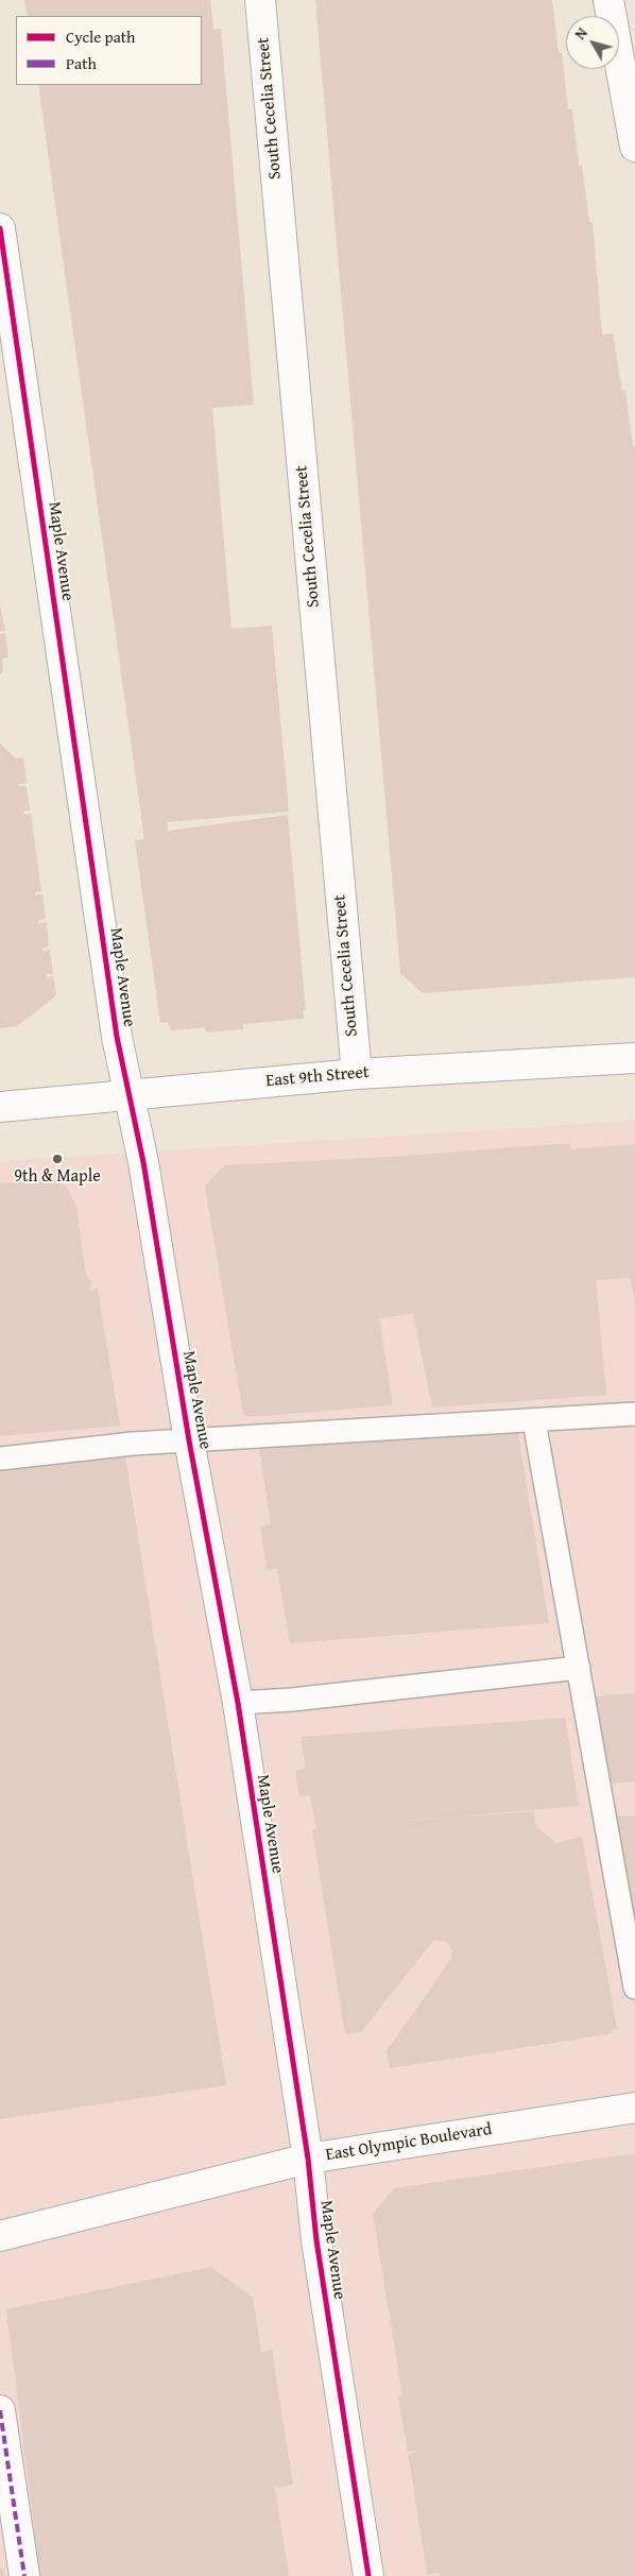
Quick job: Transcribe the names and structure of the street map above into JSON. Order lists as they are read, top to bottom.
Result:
{
  "streets": {
    "street": [
      "South Cecelia Street",
      "Maple Avenue",
      "East 9th Street",
      "East Olympic Boulevard"
    ]
  },
  "crossings": [
    ["South Cecelia Street", "East 9th Street"],
    ["Maple Avenue", "East 9th Street"],
    ["Maple Avenue", "East Olympic Boulevard"]
  ],
  "places": ["9th & Maple"],
  "legend": ["Cycle path", "Path"],
  "north": "top left"
}
